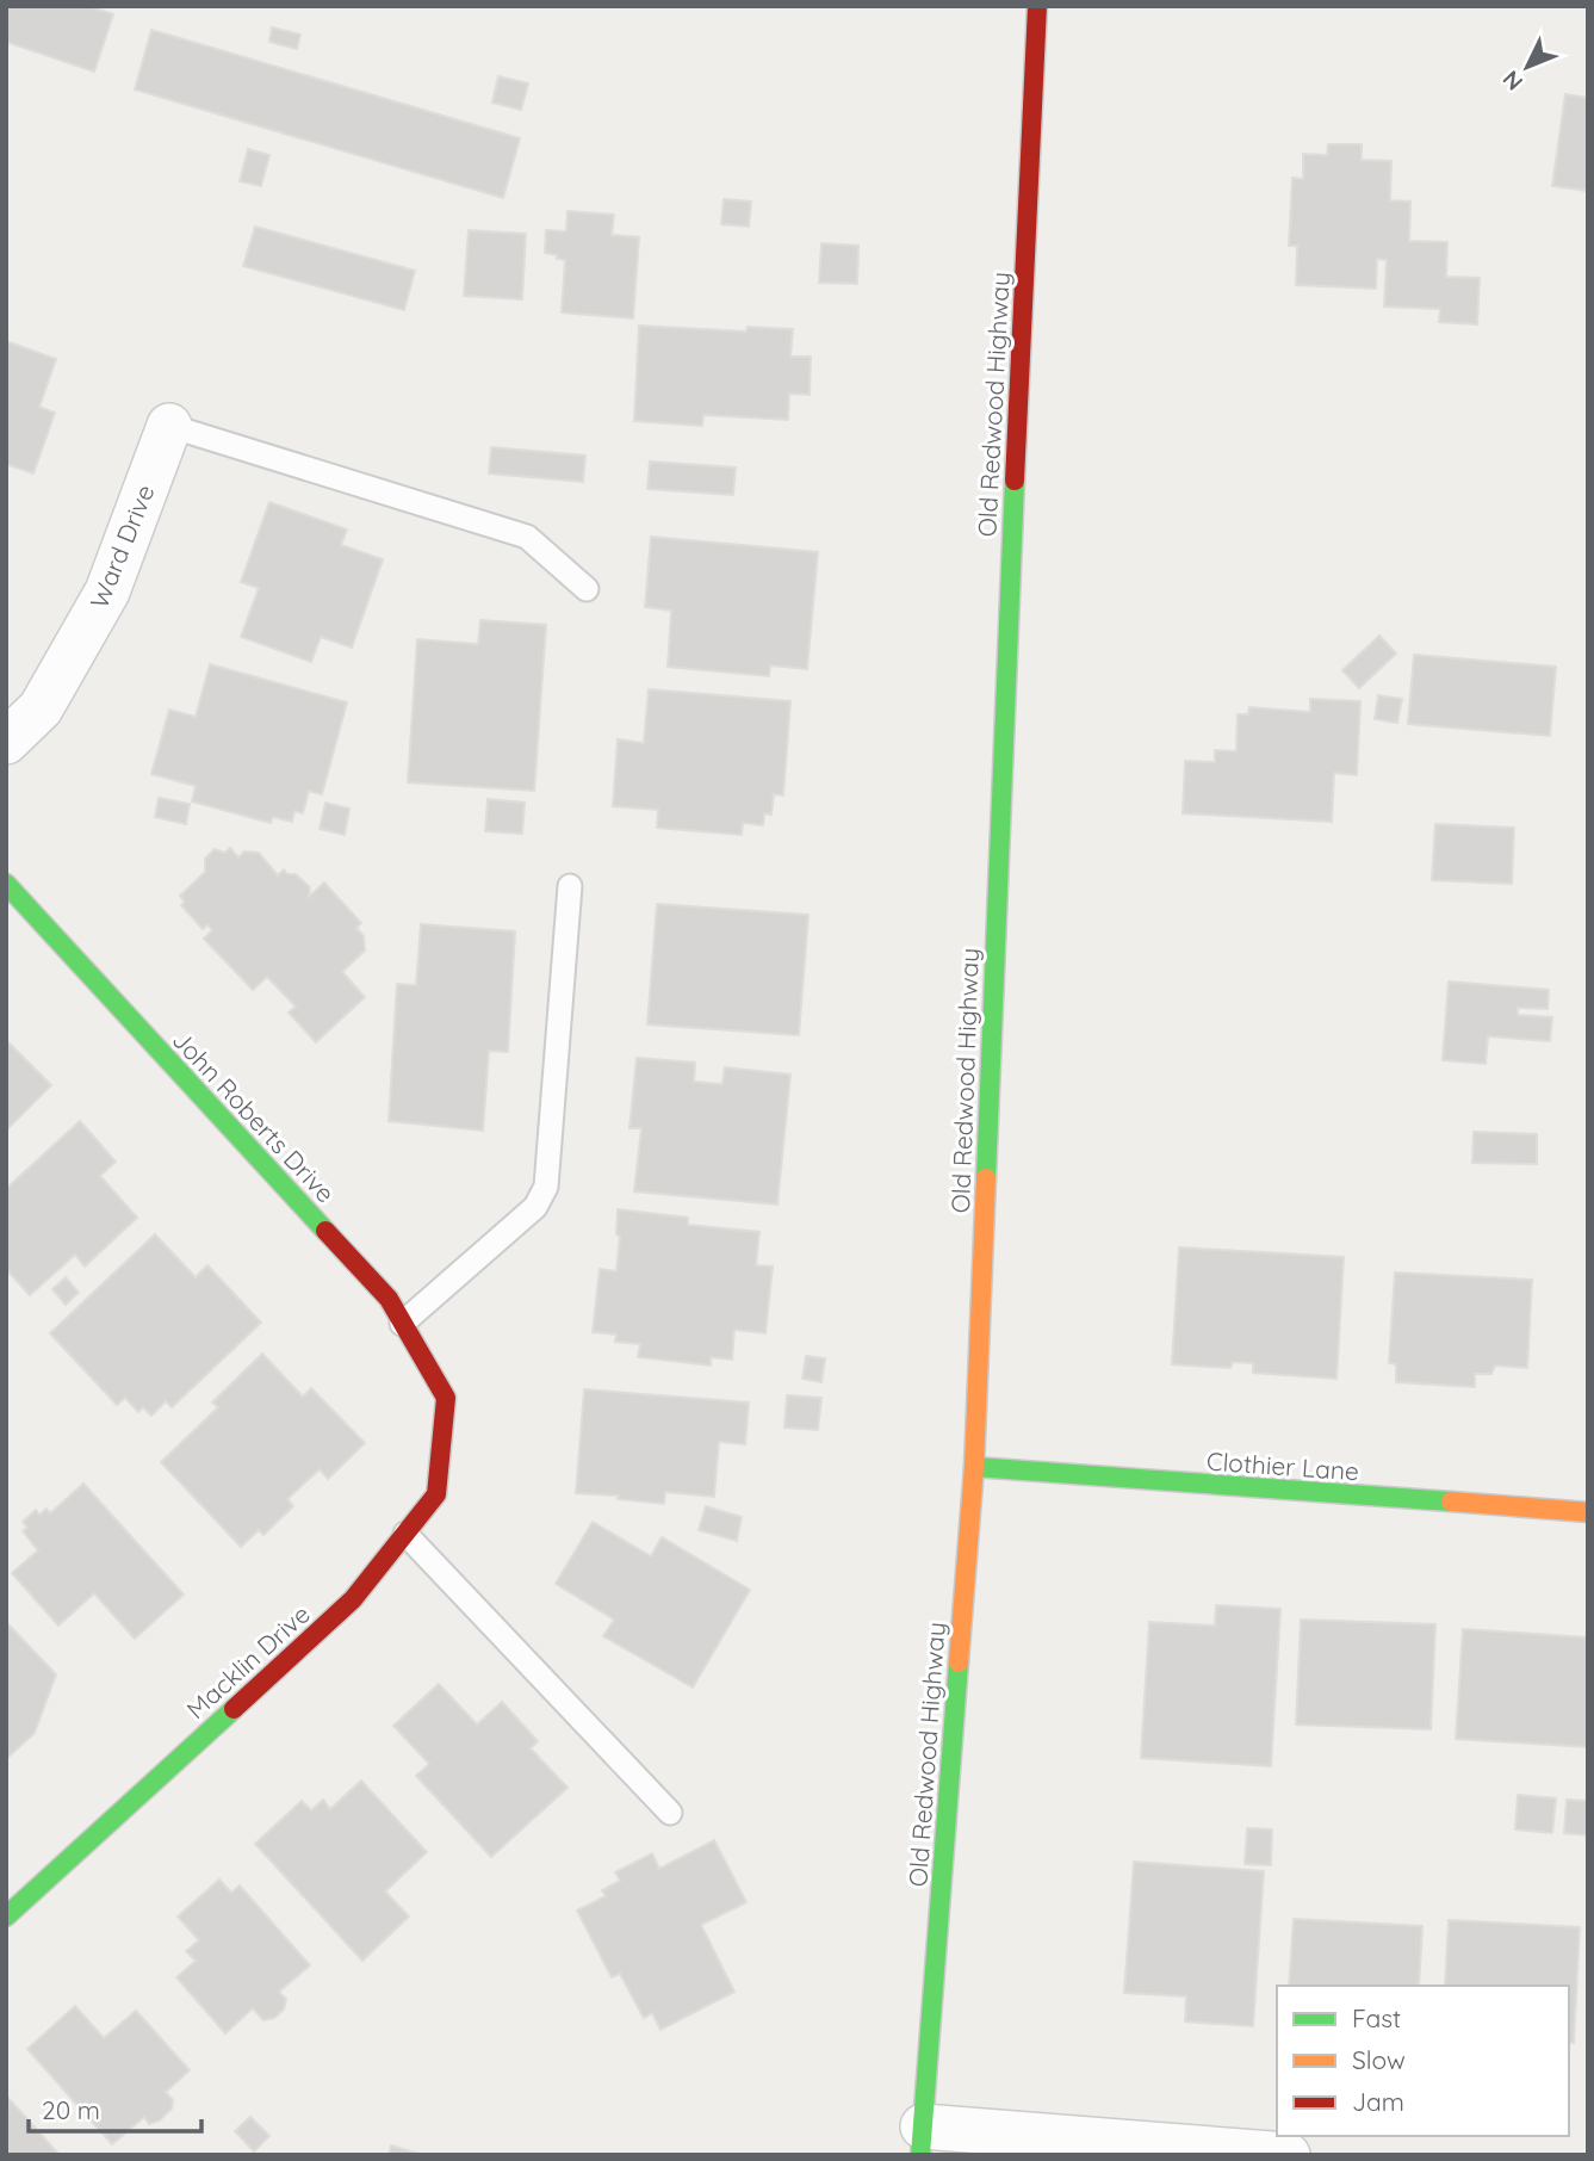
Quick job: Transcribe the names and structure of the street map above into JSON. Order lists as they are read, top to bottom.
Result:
{
  "streets": {
    "main road": [
      "Old Redwood Highway",
      "John Roberts Drive",
      "Clothier Lane",
      "Macklin Drive"
    ],
    "street": ["Ward Drive"]
  },
  "crossings": [
    ["Old Redwood Highway", "Clothier Lane"],
    ["John Roberts Drive", "Macklin Drive"]
  ],
  "legend": ["Fast", "Slow", "Jam"],
  "scale_bar": "20 m",
  "north": "bottom left"
}
